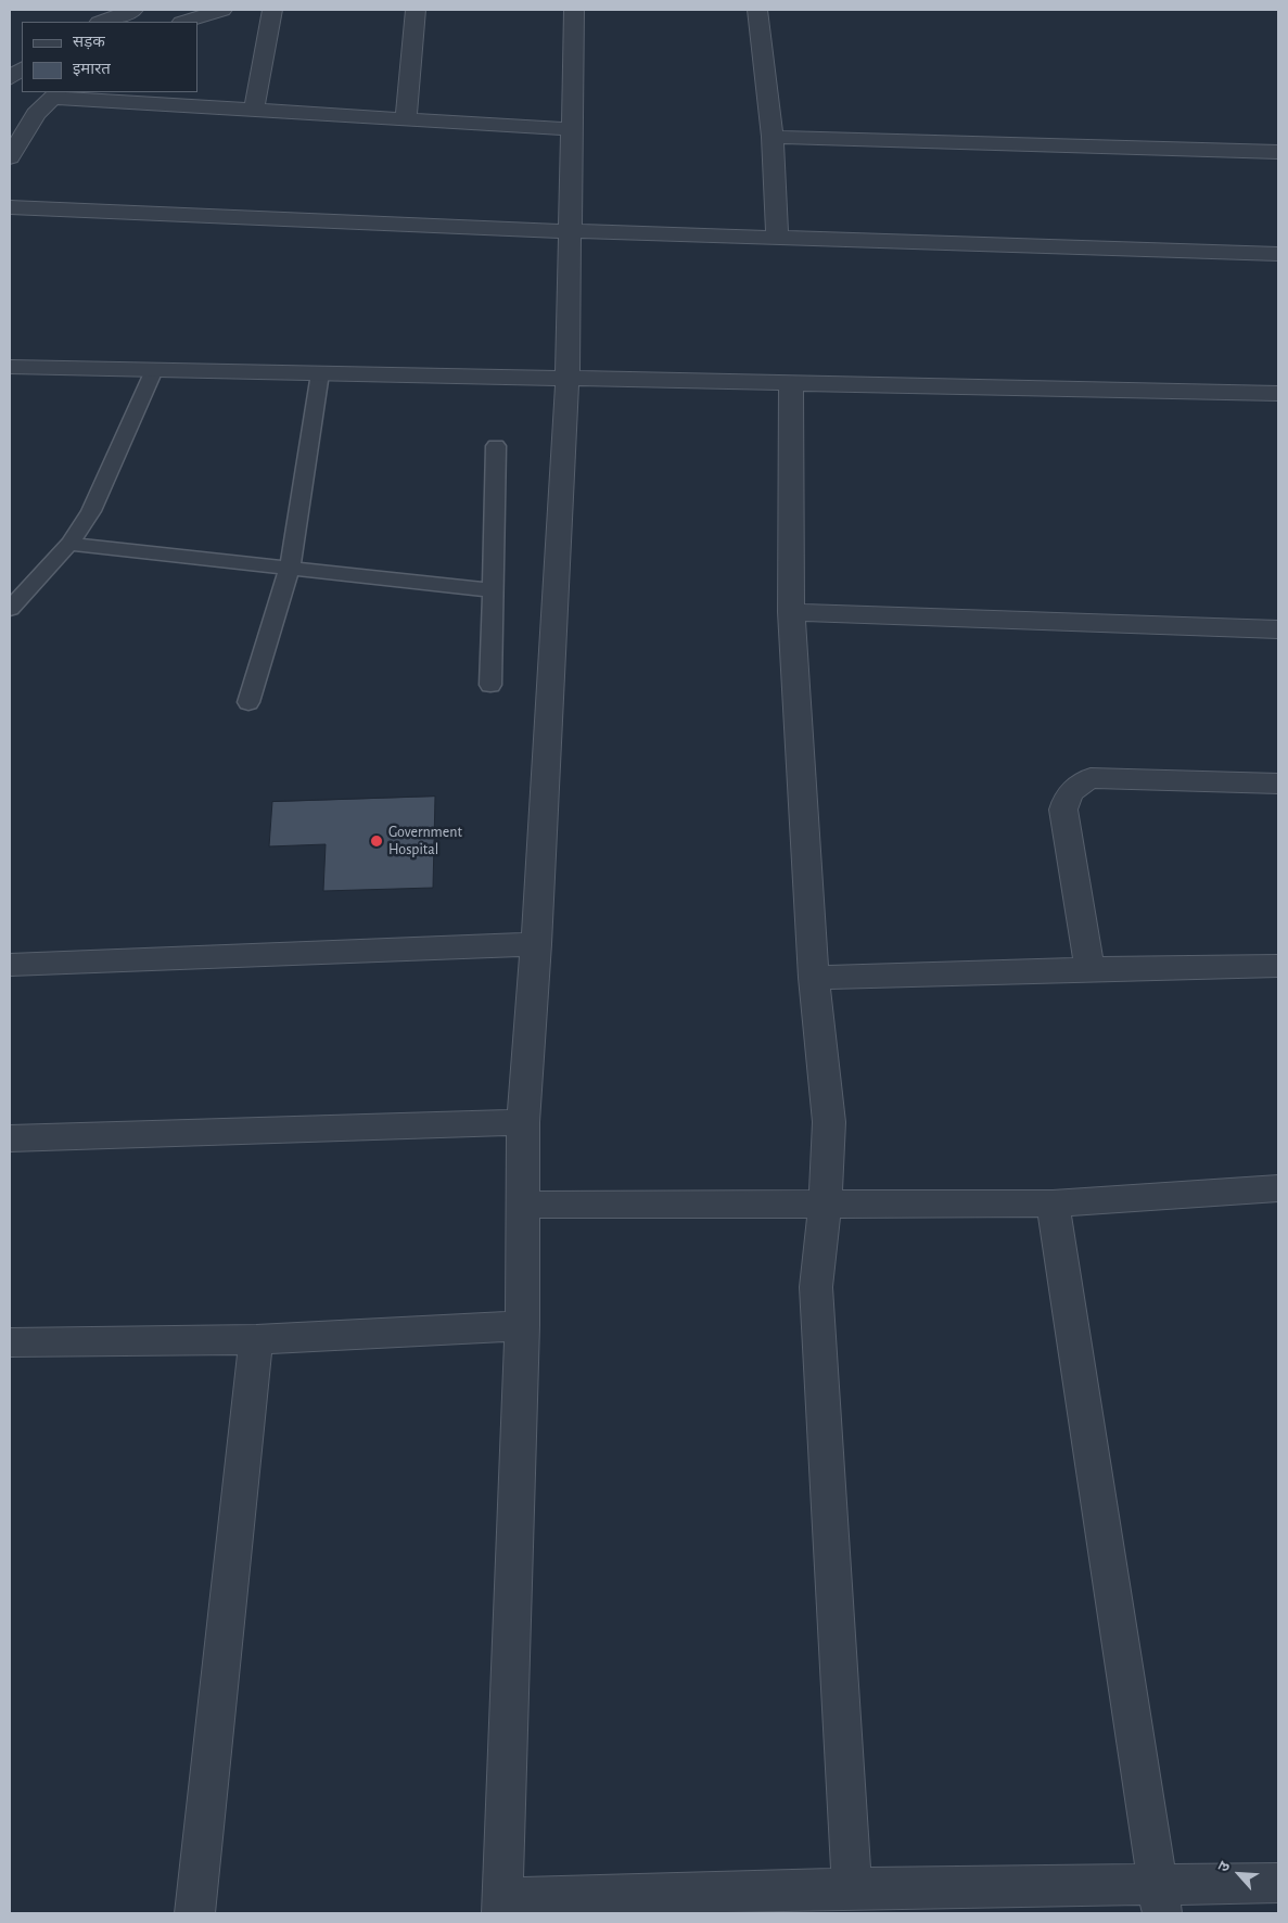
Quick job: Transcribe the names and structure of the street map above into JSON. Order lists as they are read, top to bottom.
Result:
{
  "places": ["Government Hospital"],
  "legend": ["सड़क", "इमारत"],
  "north": "top left"
}
